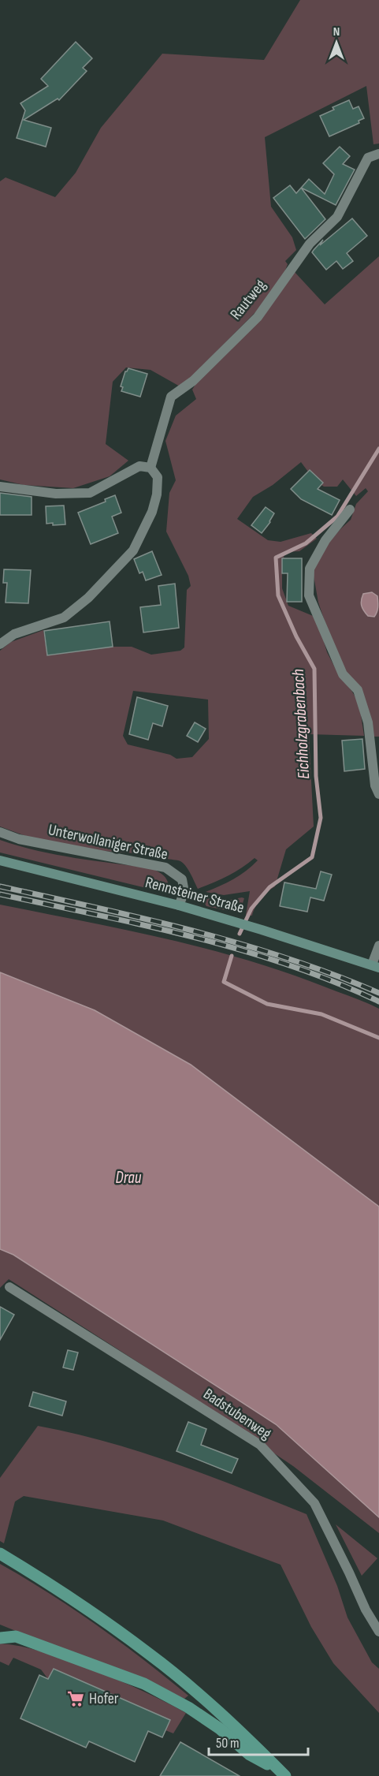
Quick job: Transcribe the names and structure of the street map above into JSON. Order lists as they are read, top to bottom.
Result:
{
  "streets": {
    "main road": ["Rennsteiner Straße"],
    "street": ["Rautweg", "Unterwollaniger Straße", "Badstubenweg"]
  },
  "crossings": [
    ["Unterwollaniger Straße", "Rennsteiner Straße"]
  ],
  "water": ["Eichholzgrabenbach", "Drau"],
  "places": {
    "supermarket": ["Hofer"]
  },
  "scale_bar": "50 m",
  "north": "top"
}
